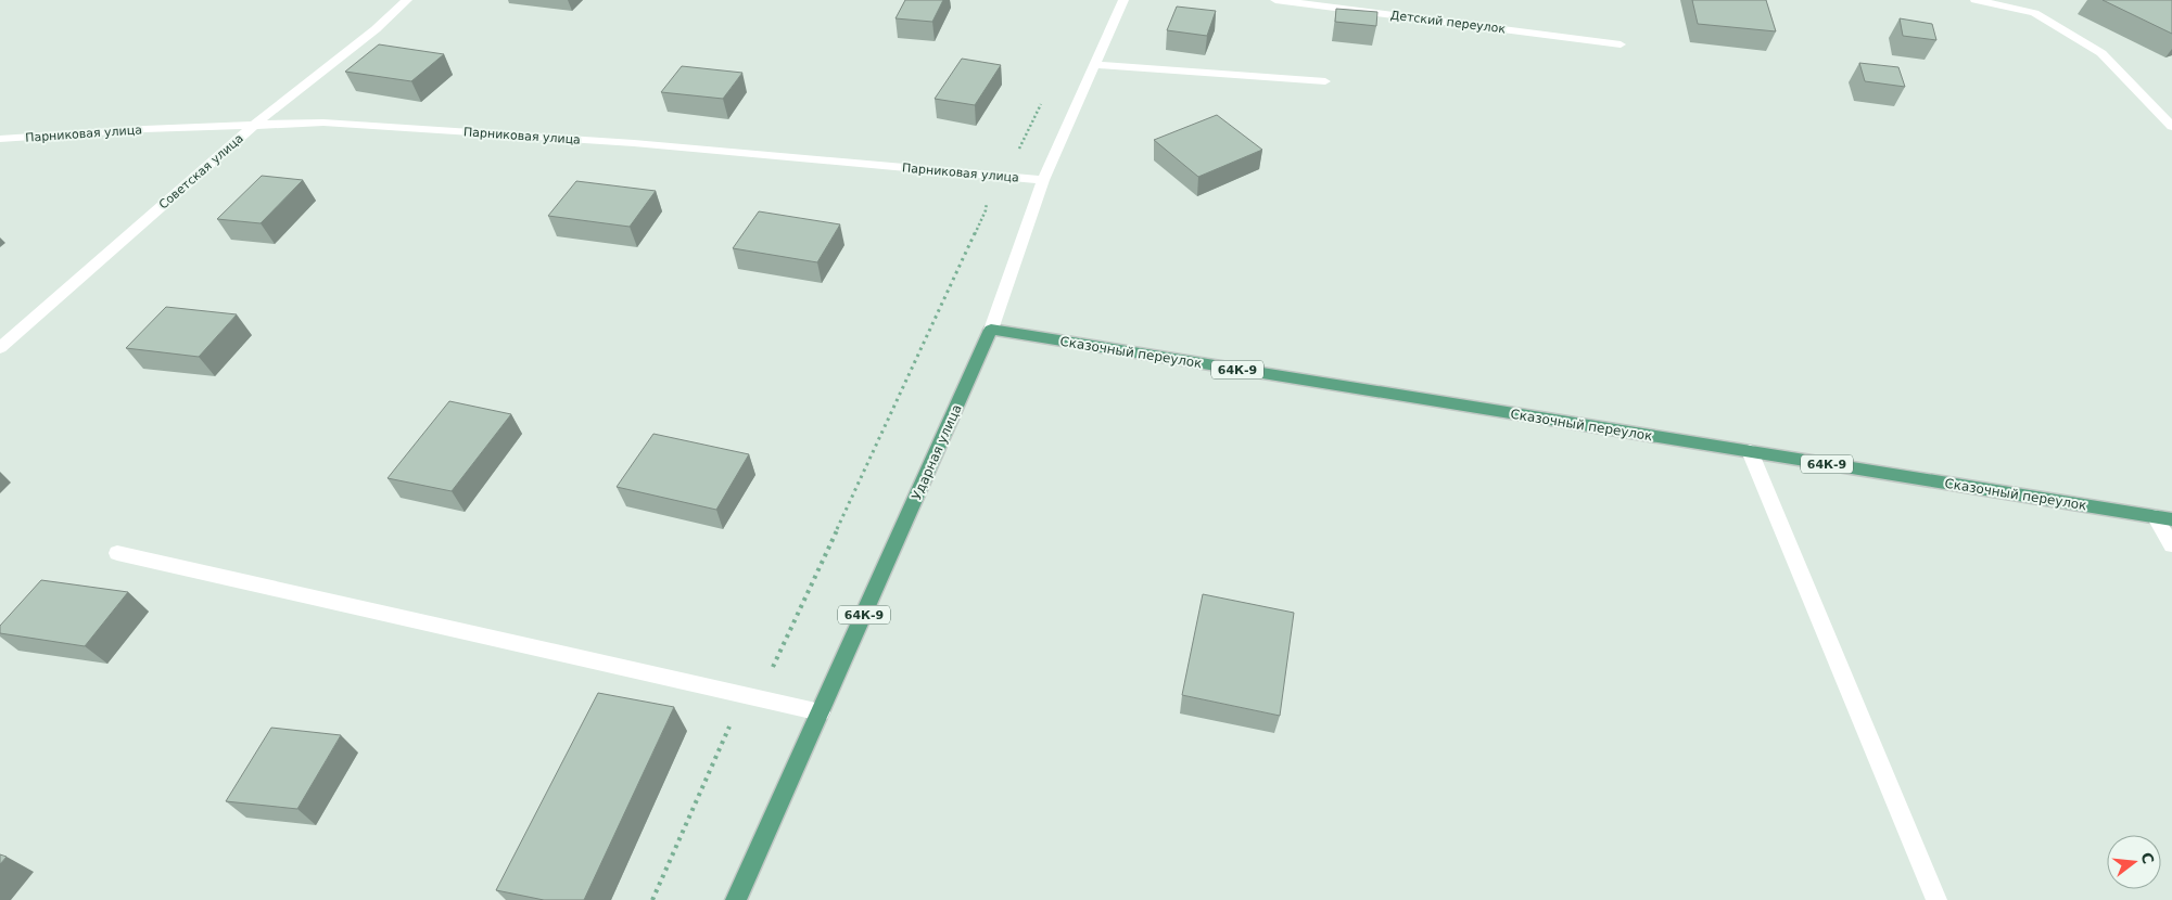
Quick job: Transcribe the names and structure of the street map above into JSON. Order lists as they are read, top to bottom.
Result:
{
  "streets": {
    "main road": ["Сказочный переулок", "64К-9", "Ударная улица"],
    "street": ["Детский переулок", "Парниковая улица", "Советская улица"]
  },
  "crossings": [
    ["Парниковая улица", "Советская улица"],
    ["Парниковая улица", "Ударная улица"],
    ["Сказочный переулок", "Ударная улица"]
  ],
  "north": "right"
}
